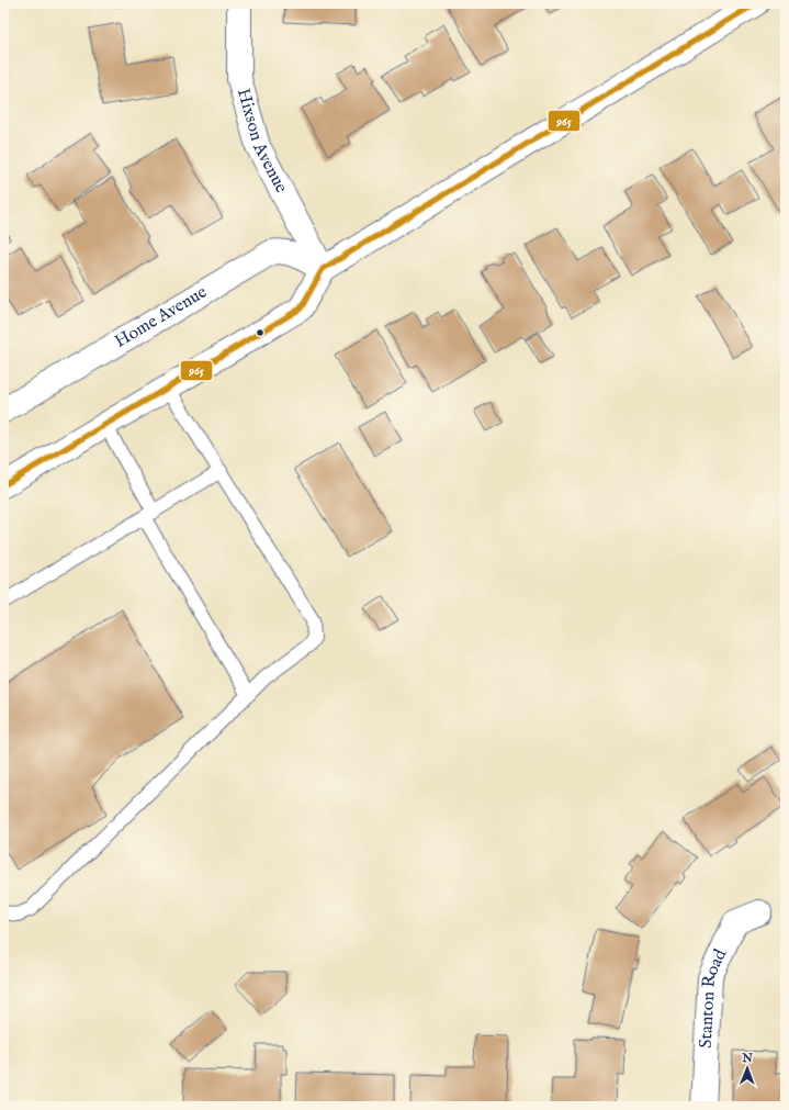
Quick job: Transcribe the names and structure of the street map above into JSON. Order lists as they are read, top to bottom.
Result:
{
  "streets": {
    "main road": ["Hixson Avenue", "Home Avenue", "Stanton Road"]
  },
  "crossings": [
    ["Hixson Avenue", "Home Avenue"]
  ],
  "lines": ["transit line 965"],
  "north": "top"
}
